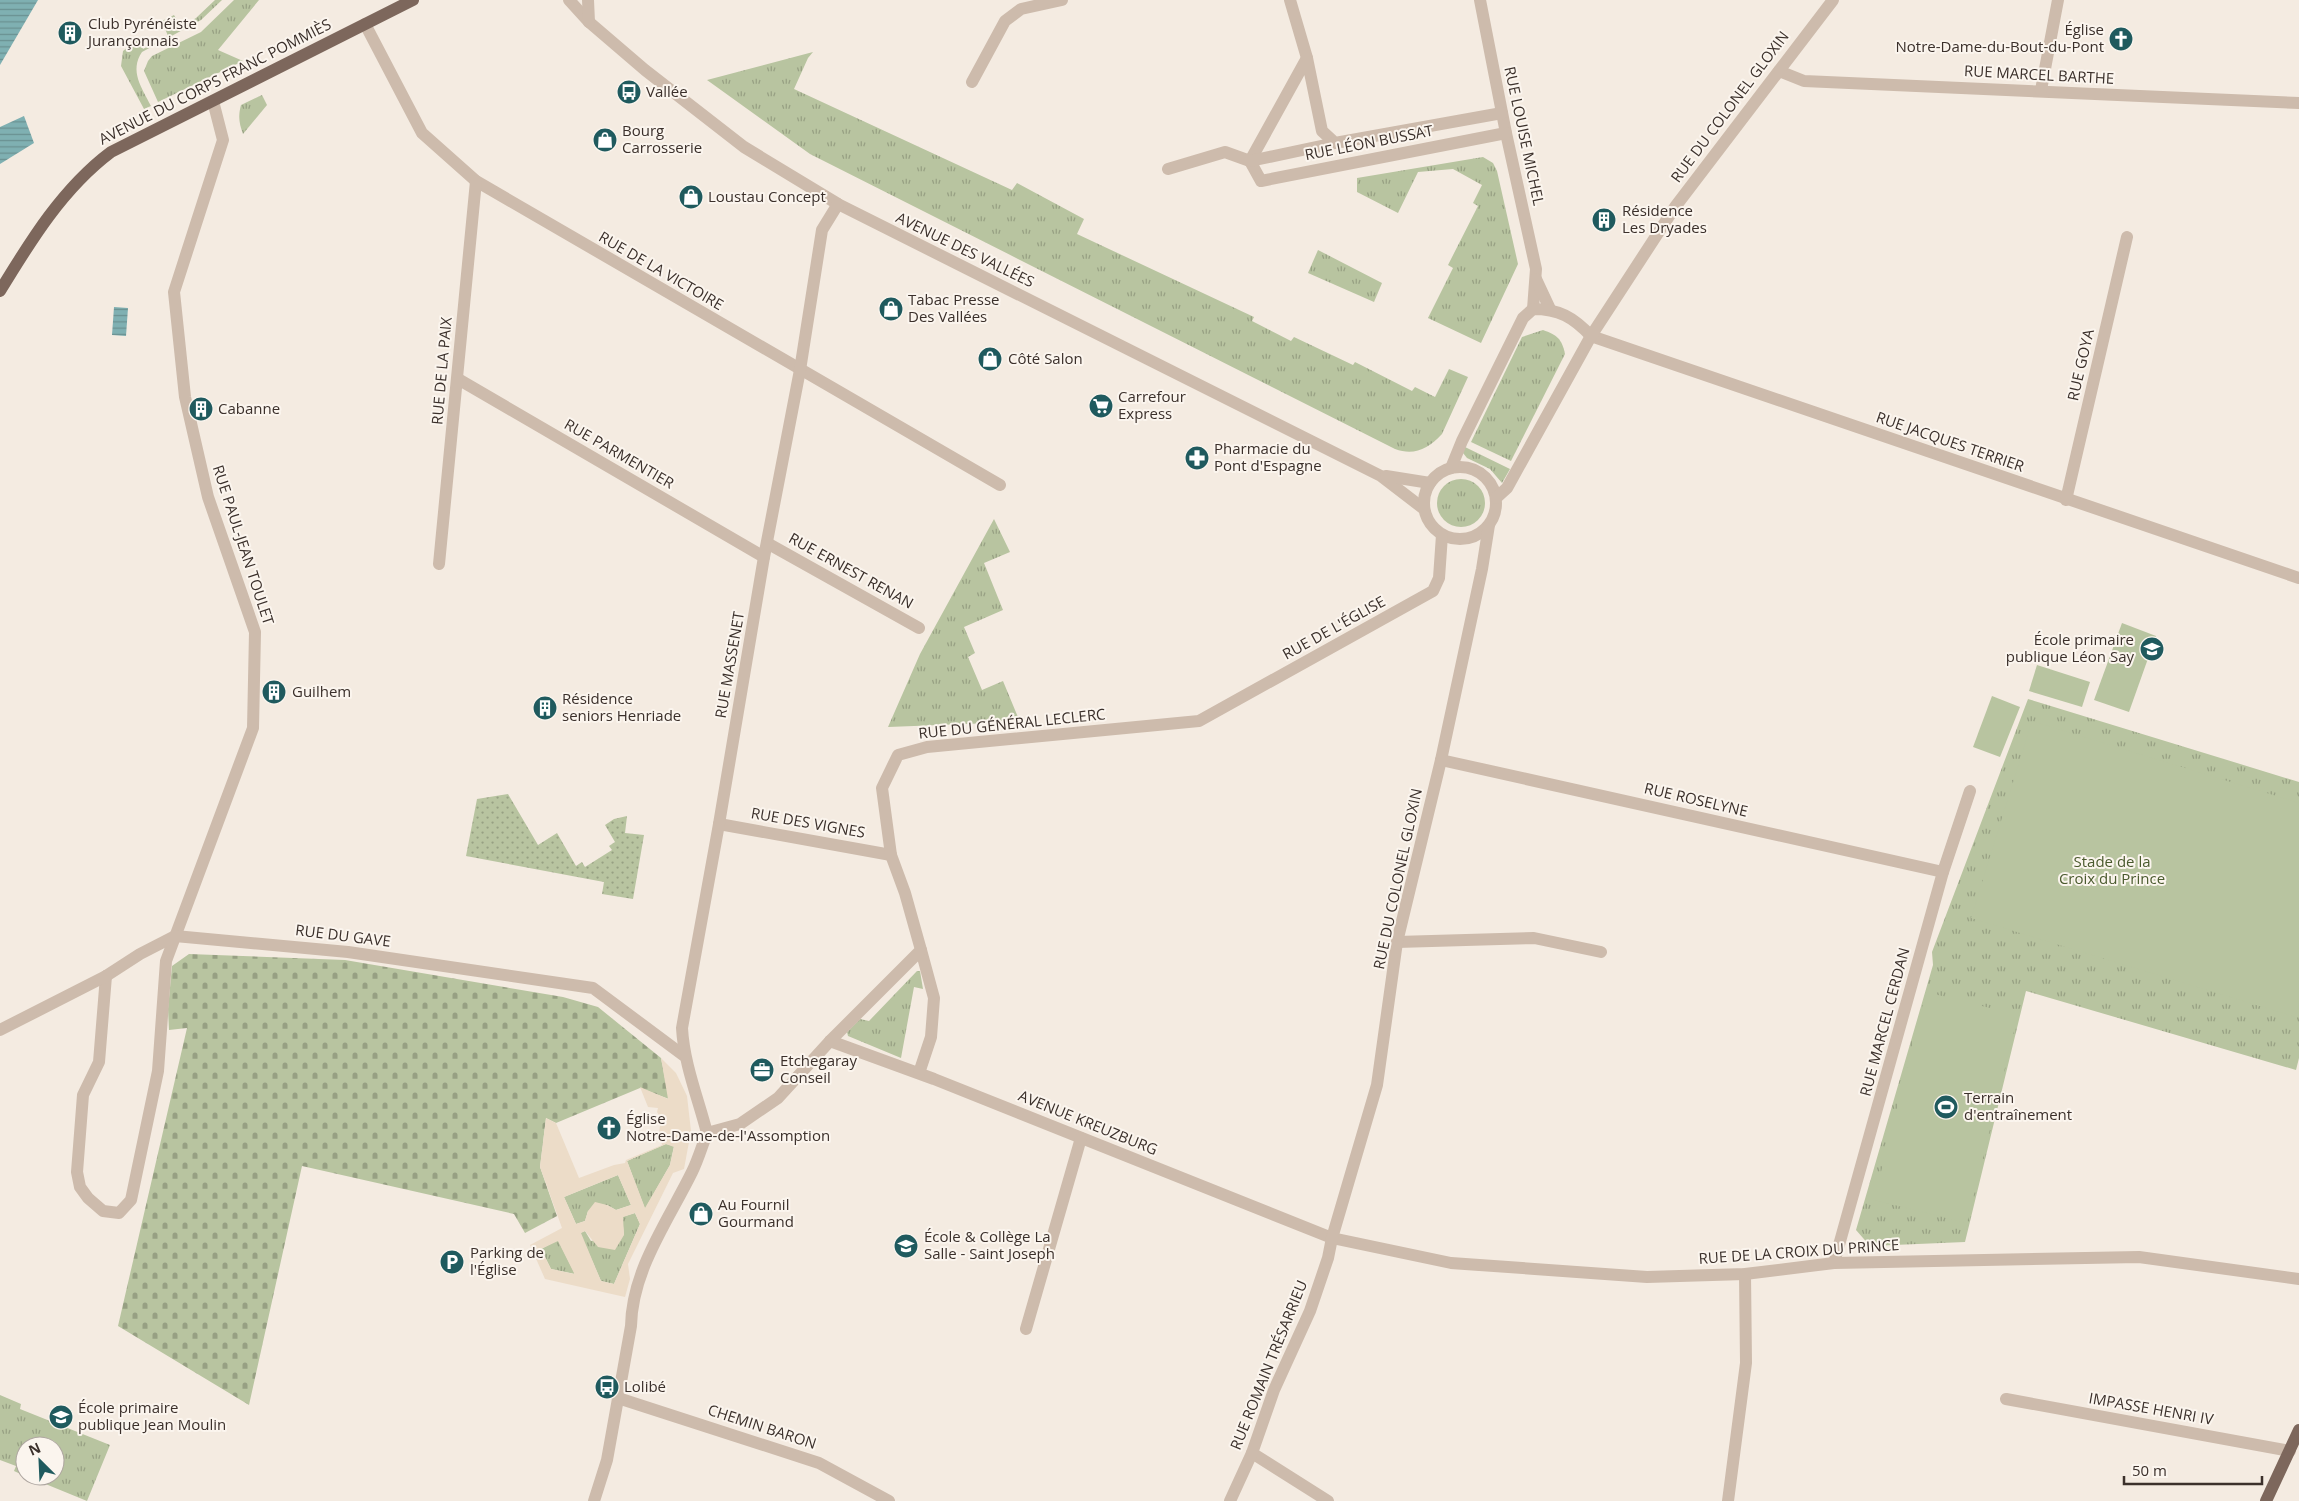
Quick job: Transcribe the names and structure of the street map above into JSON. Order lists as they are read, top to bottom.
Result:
{
  "streets": {
    "main road": ["AVENUE DU CORPS FRANC POMMIÈS"],
    "street": [
      "RUE MARCEL BARTHE",
      "RUE DU COLONEL GLOXIN",
      "RUE LOUISE MICHEL",
      "RUE LÉON BUSSAT",
      "AVENUE DES VALLÉES",
      "RUE DE LA VICTOIRE",
      "RUE GOYA",
      "RUE DE LA PAIX",
      "RUE JACQUES TERRIER",
      "RUE PARMENTIER",
      "RUE PAUL-JEAN TOULET",
      "RUE ERNEST RENAN",
      "RUE DE L'ÉGLISE",
      "RUE MASSENET",
      "RUE DU GÉNÉRAL LECLERC",
      "RUE ROSELYNE",
      "RUE DES VIGNES",
      "RUE DU GAVE",
      "RUE MARCEL CERDAN",
      "AVENUE KREUZBURG",
      "RUE DE LA CROIX DU PRINCE",
      "RUE ROMAIN TRÉSARRIEU",
      "IMPASSE HENRI IV",
      "CHEMIN BARON"
    ]
  },
  "crossings": [
    ["RUE MARCEL BARTHE", "RUE DU COLONEL GLOXIN"],
    ["AVENUE DU CORPS FRANC POMMIÈS", "RUE DE LA VICTOIRE"],
    ["AVENUE DU CORPS FRANC POMMIÈS", "RUE PAUL-JEAN TOULET"],
    ["RUE DU COLONEL GLOXIN", "AVENUE DES VALLÉES"],
    ["RUE DU COLONEL GLOXIN", "RUE JACQUES TERRIER"],
    ["RUE DU COLONEL GLOXIN", "RUE DE L'ÉGLISE"],
    ["RUE DU COLONEL GLOXIN", "RUE ROSELYNE"],
    ["RUE DU COLONEL GLOXIN", "AVENUE KREUZBURG"],
    ["RUE DU COLONEL GLOXIN", "RUE DE LA CROIX DU PRINCE"],
    ["RUE DU COLONEL GLOXIN", "RUE ROMAIN TRÉSARRIEU"],
    ["RUE LOUISE MICHEL", "RUE LÉON BUSSAT"],
    ["AVENUE DES VALLÉES", "RUE DE L'ÉGLISE"],
    ["AVENUE DES VALLÉES", "RUE MASSENET"],
    ["RUE DE LA VICTOIRE", "RUE DE LA PAIX"],
    ["RUE DE LA VICTOIRE", "RUE MASSENET"],
    ["RUE GOYA", "RUE JACQUES TERRIER"],
    ["RUE DE LA PAIX", "RUE PARMENTIER"],
    ["RUE PARMENTIER", "RUE MASSENET"],
    ["RUE PAUL-JEAN TOULET", "RUE DU GAVE"],
    ["RUE ERNEST RENAN", "RUE MASSENET"],
    ["RUE DE L'ÉGLISE", "RUE DU GÉNÉRAL LECLERC"],
    ["RUE MASSENET", "RUE DES VIGNES"],
    ["RUE MASSENET", "RUE DU GAVE"],
    ["RUE DU GÉNÉRAL LECLERC", "RUE DES VIGNES"],
    ["RUE DU GÉNÉRAL LECLERC", "AVENUE KREUZBURG"],
    ["RUE ROSELYNE", "RUE MARCEL CERDAN"],
    ["RUE MARCEL CERDAN", "RUE DE LA CROIX DU PRINCE"],
    ["AVENUE KREUZBURG", "RUE DE LA CROIX DU PRINCE"],
    ["AVENUE KREUZBURG", "RUE ROMAIN TRÉSARRIEU"],
    ["RUE DE LA CROIX DU PRINCE", "RUE ROMAIN TRÉSARRIEU"]
  ],
  "parks": ["Stade de la Croix du Prince"],
  "places": {
    "building": [
      "Club Pyrénéiste Jurançonnais",
      "Résidence Les Dryades",
      "Cabanne",
      "Guilhem",
      "Résidence seniors Henriade"
    ],
    "church": ["Église Notre-Dame-du-Bout-du-Pont", "Église Notre-Dame-de-l'Assomption"],
    "bus stop": ["Vallée", "Lolibé"],
    "shop": [
      "Bourg Carrosserie",
      "Loustau Concept",
      "Tabac Presse Des Vallées",
      "Côté Salon",
      "Au Fournil Gourmand"
    ],
    "supermarket": ["Carrefour Express"],
    "pharmacy": ["Pharmacie du Pont d'Espagne"],
    "school or university": ["École primaire publique Léon Say", "École & Collège La Salle - Saint Joseph", "École primaire publique Jean Moulin"],
    "office": ["Etchegaray Conseil"],
    "sports": ["Terrain d'entraînement"],
    "parking": ["Parking de l'Église"]
  },
  "scale_bar": "50 m",
  "north": "top left"
}
